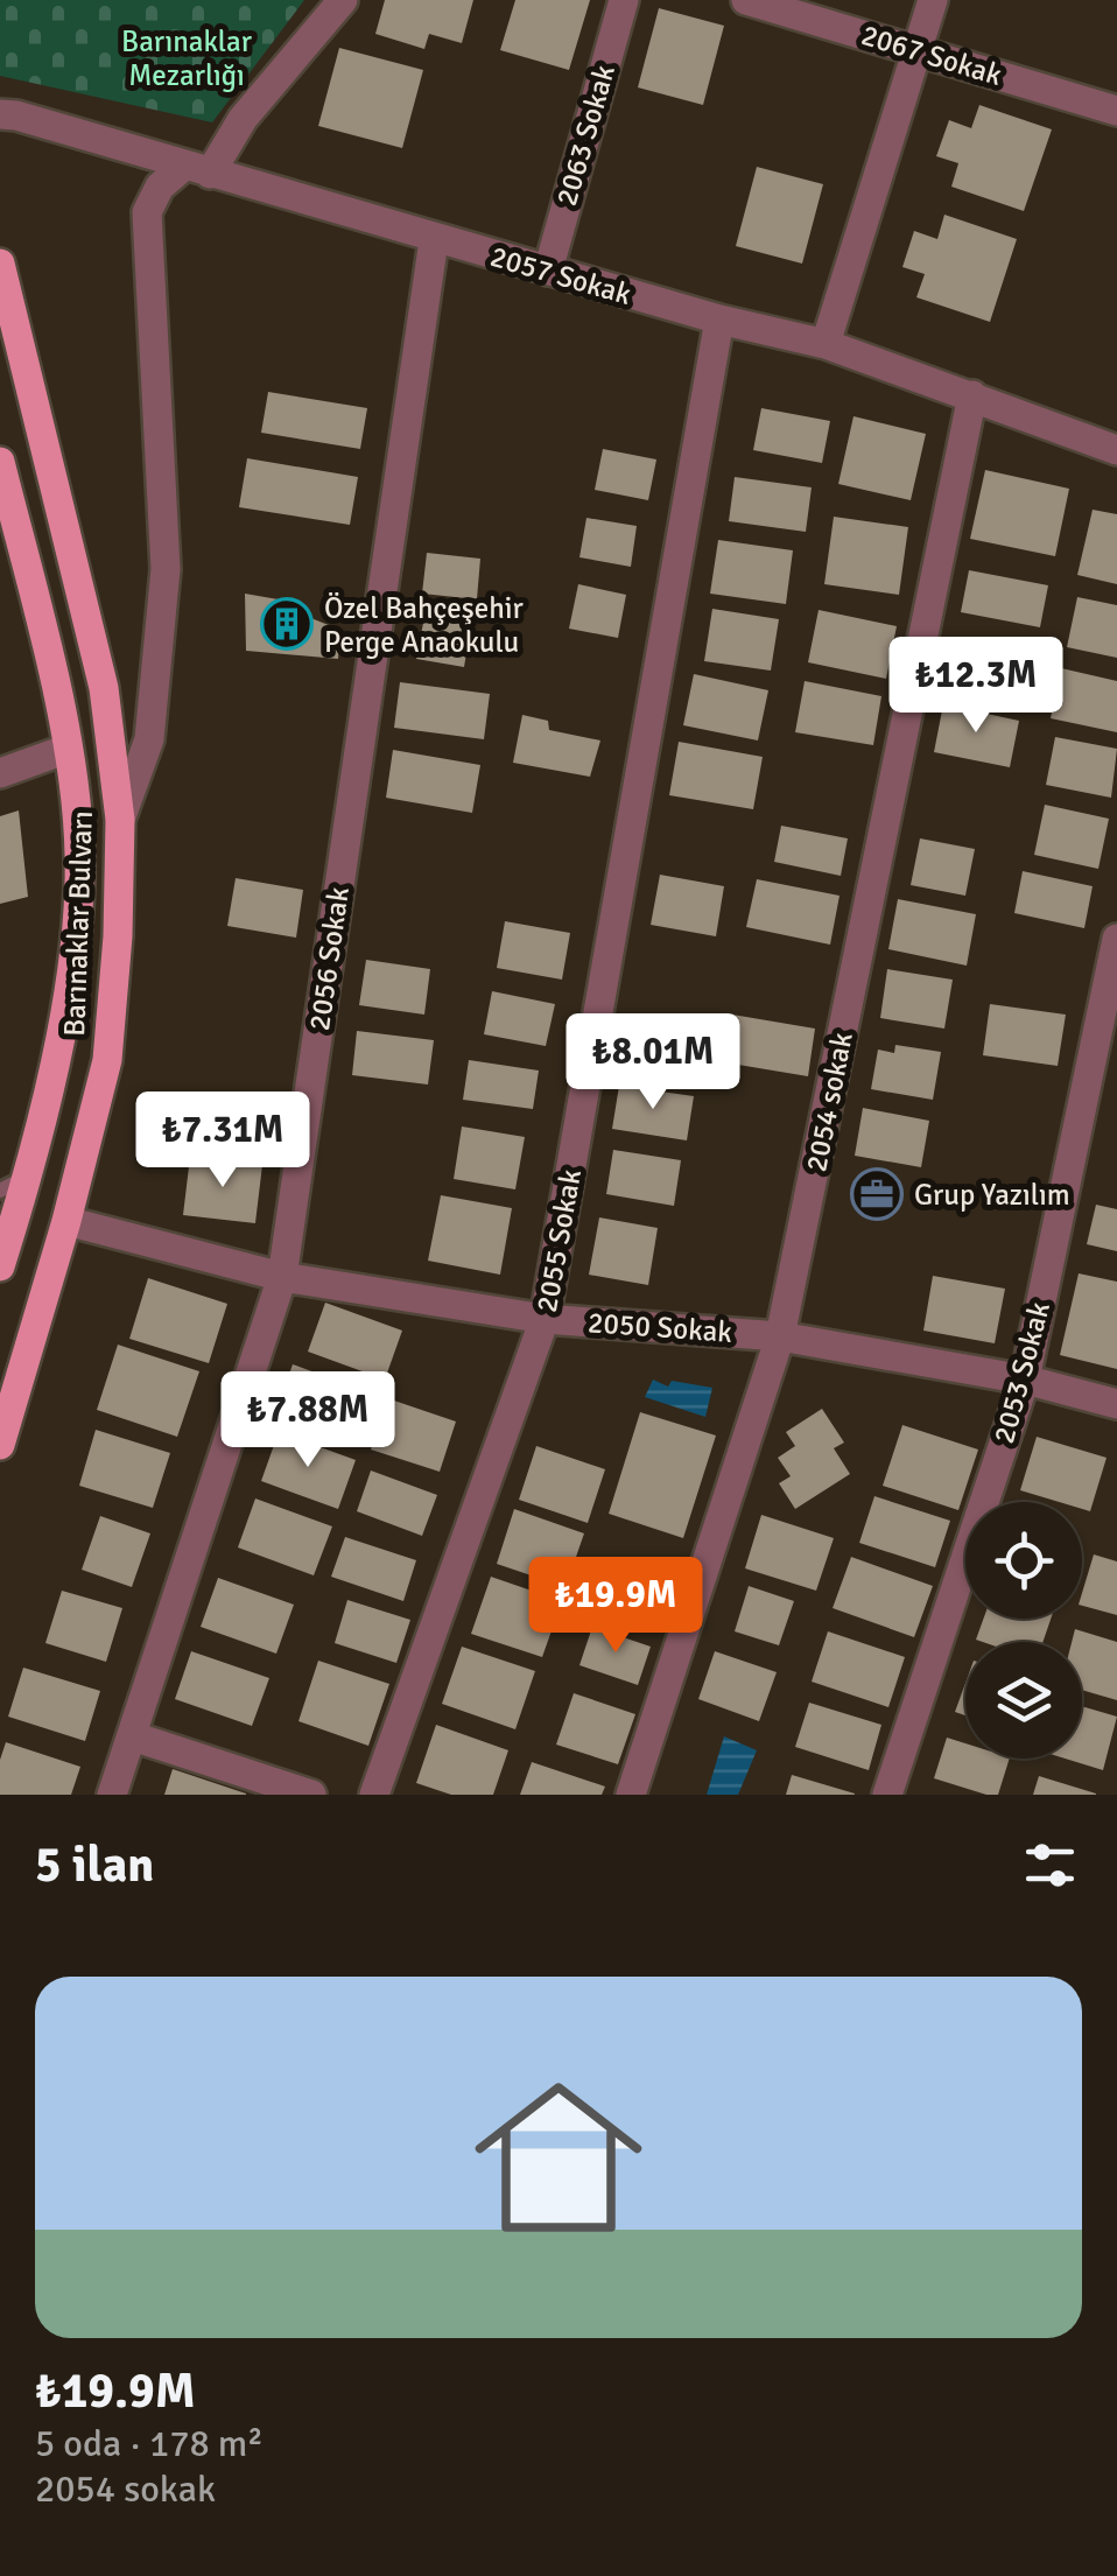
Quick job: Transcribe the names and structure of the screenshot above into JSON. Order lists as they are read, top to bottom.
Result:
{
  "streets": {
    "main road": ["Barınaklar Bulvarı"],
    "street": [
      "2067 Sokak",
      "2063 Sokak",
      "2057 Sokak",
      "2056 Sokak",
      "2054 sokak",
      "2055 Sokak",
      "2050 Sokak",
      "2053 Sokak"
    ]
  },
  "crossings": [
    ["2063 Sokak", "2057 Sokak"],
    ["2057 Sokak", "2056 Sokak"],
    ["2057 Sokak", "2054 sokak"],
    ["2057 Sokak", "2055 Sokak"],
    ["Barınaklar Bulvarı", "2050 Sokak"],
    ["2056 Sokak", "2050 Sokak"],
    ["2054 sokak", "2050 Sokak"],
    ["2055 Sokak", "2050 Sokak"],
    ["2050 Sokak", "2053 Sokak"]
  ],
  "parks": ["Barınaklar Mezarlığı"],
  "places": {
    "building": ["Özel Bahçeşehir Perge Anaokulu"],
    "office": ["Grup Yazılım"]
  },
  "page": {
    "price": [
      "₺12.3M",
      "₺8.01M",
      "₺7.31M",
      "₺7.88M",
      "₺19.9M"
    ],
    "heading": "5 ilan",
    "list": [
      {
        "name": "₺19.9M",
        "note": "5 oda · 178 m² · 2054 sokak"
      }
    ]
  }
}
